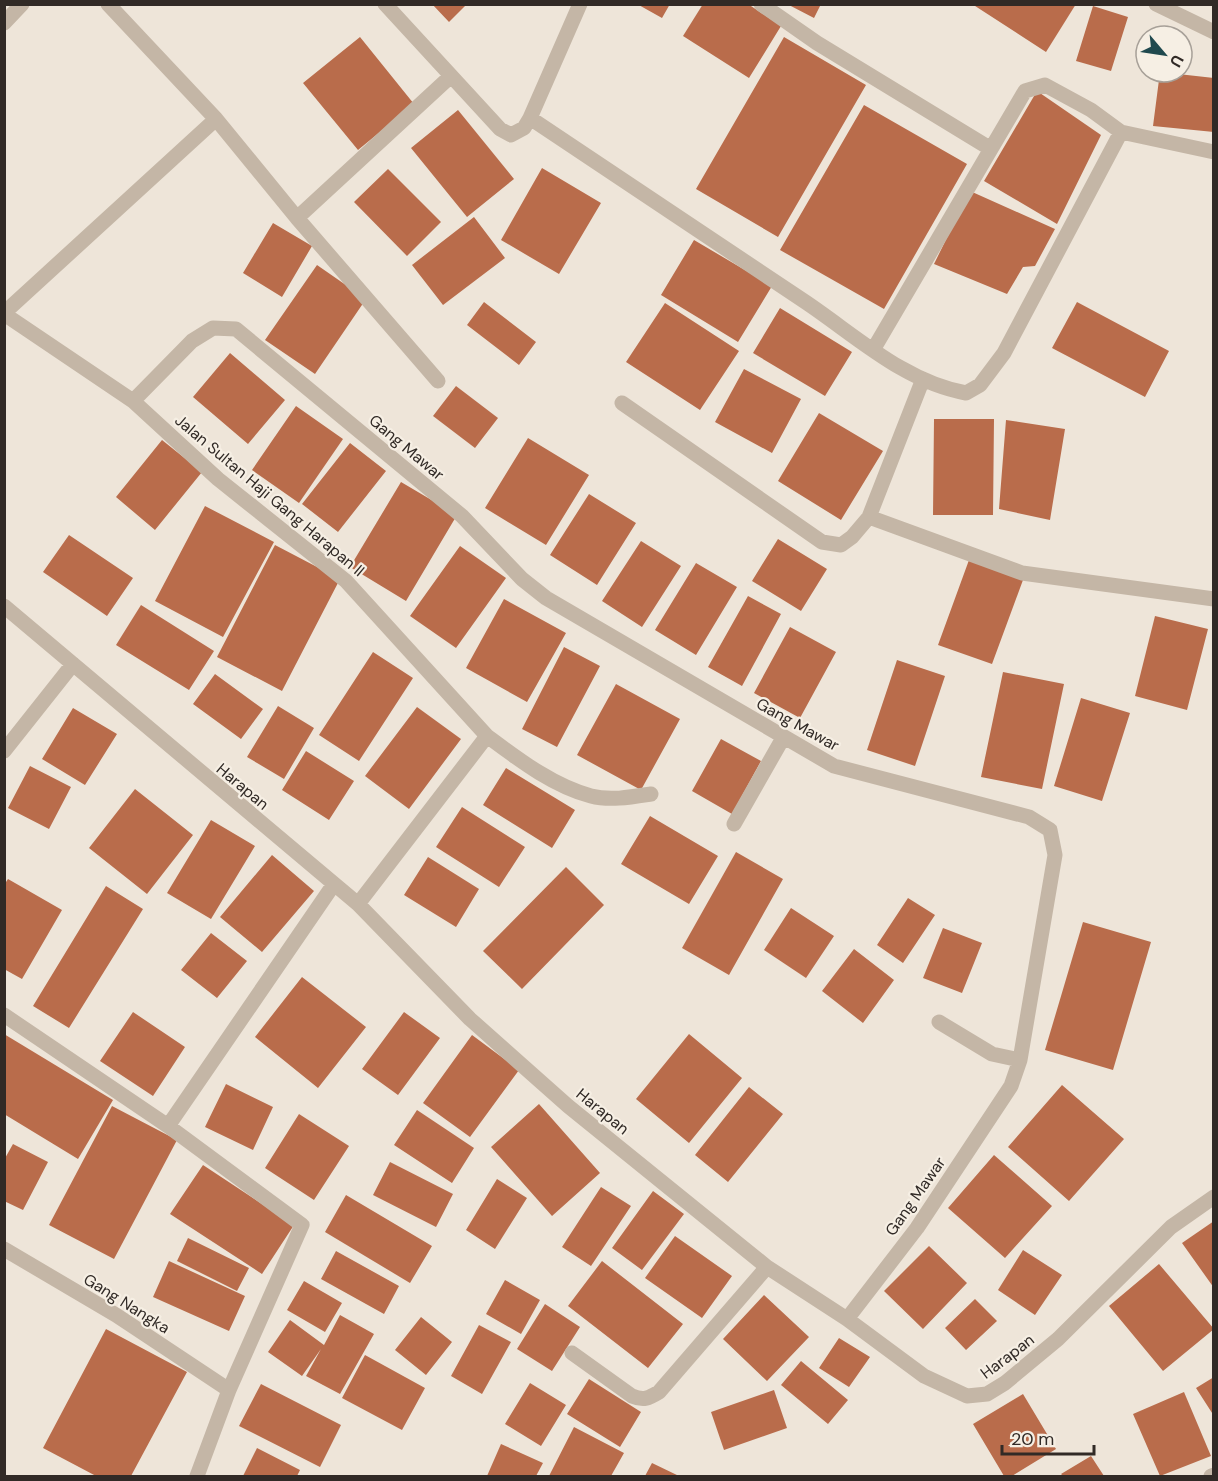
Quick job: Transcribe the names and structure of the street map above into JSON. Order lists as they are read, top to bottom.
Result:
{
  "streets": {
    "street": [
      "Gang Mawar",
      "Jalan Sultan Haji Gang Harapan II",
      "Harapan",
      "Gang Nangka"
    ]
  },
  "crossings": [
    ["Gang Mawar", "Jalan Sultan Haji Gang Harapan II"],
    ["Gang Mawar", "Harapan"]
  ],
  "scale_bar": "20 m",
  "north": "bottom right"
}
